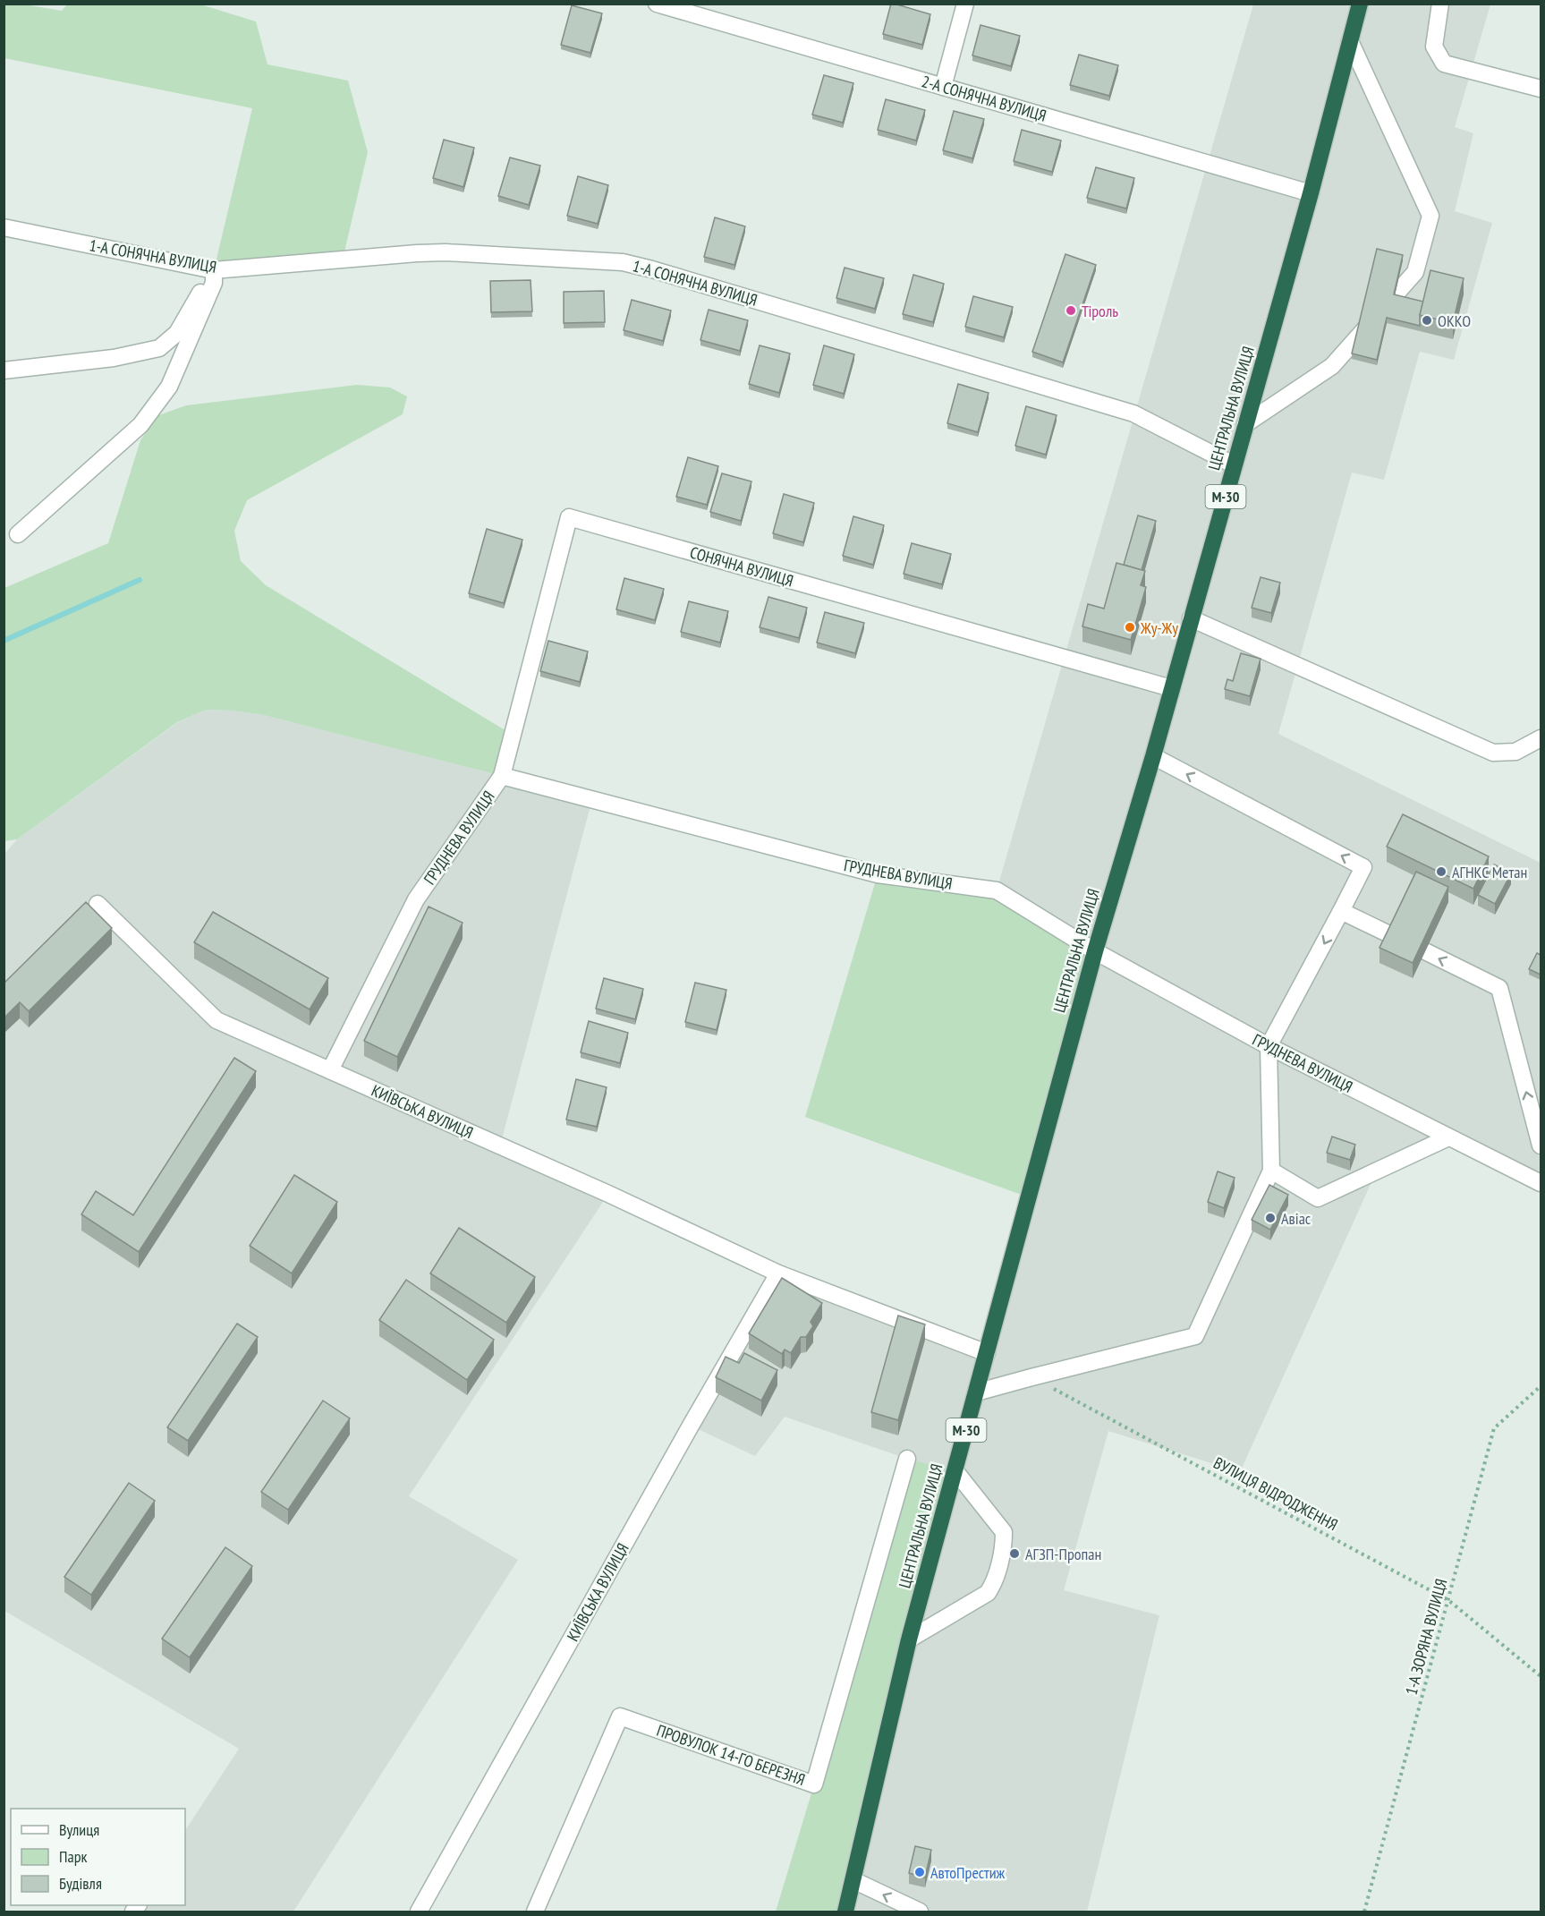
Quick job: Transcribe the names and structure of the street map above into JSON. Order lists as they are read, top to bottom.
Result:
{
  "streets": {
    "highway": ["ЦЕНТРАЛЬНА ВУЛИЦЯ", "М-30"],
    "street": [
      "2-А СОНЯЧНА ВУЛИЦЯ",
      "1-А СОНЯЧНА ВУЛИЦЯ",
      "СОНЯЧНА ВУЛИЦЯ",
      "ГРУДНЕВА ВУЛИЦЯ",
      "КИЇВСЬКА ВУЛИЦЯ",
      "ПРОВУЛОК 14-ГО БЕРЕЗНЯ"
    ],
    "path": ["ВУЛИЦЯ ВІДРОДЖЕННЯ", "1-А ЗОРЯНА ВУЛИЦЯ"]
  },
  "crossings": [
    ["2-А СОНЯЧНА ВУЛИЦЯ", "ЦЕНТРАЛЬНА ВУЛИЦЯ"],
    ["1-А СОНЯЧНА ВУЛИЦЯ", "ЦЕНТРАЛЬНА ВУЛИЦЯ"],
    ["ЦЕНТРАЛЬНА ВУЛИЦЯ", "СОНЯЧНА ВУЛИЦЯ"],
    ["ЦЕНТРАЛЬНА ВУЛИЦЯ", "ГРУДНЕВА ВУЛИЦЯ"],
    ["ЦЕНТРАЛЬНА ВУЛИЦЯ", "КИЇВСЬКА ВУЛИЦЯ"],
    ["СОНЯЧНА ВУЛИЦЯ", "ГРУДНЕВА ВУЛИЦЯ"],
    ["ГРУДНЕВА ВУЛИЦЯ", "КИЇВСЬКА ВУЛИЦЯ"],
    ["ВУЛИЦЯ ВІДРОДЖЕННЯ", "1-А ЗОРЯНА ВУЛИЦЯ"]
  ],
  "places": [
    "Тіроль",
    "ОККО",
    "Жу-Жу",
    "АГНКС Метан",
    "Авіас",
    "АГЗП-Пропан",
    "АвтоПрестиж"
  ],
  "legend": ["Вулиця", "Парк", "Будівля"]
}
